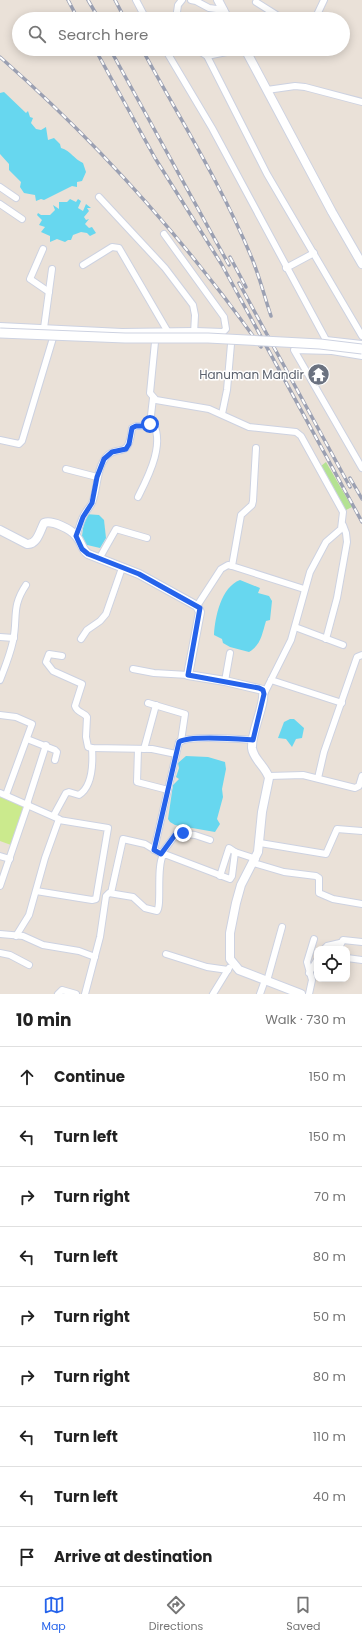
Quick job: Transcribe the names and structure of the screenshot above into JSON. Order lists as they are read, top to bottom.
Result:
{
  "places": {
    "temple": ["Hanuman Mandir"]
  },
  "page": {
    "search": "Search here",
    "heading": ["10 min", "Walk · 730 m"],
    "list": [
      ["Continue", "150 m"],
      ["Turn left", "150 m"],
      ["Turn right", "70 m"],
      ["Turn left", "80 m"],
      ["Turn right", "50 m"],
      ["Turn right", "80 m"],
      ["Turn left", "110 m"],
      ["Turn left", "40 m"],
      "Arrive at destination"
    ],
    "nav": ["Map", "Directions", "Saved"]
  }
}
